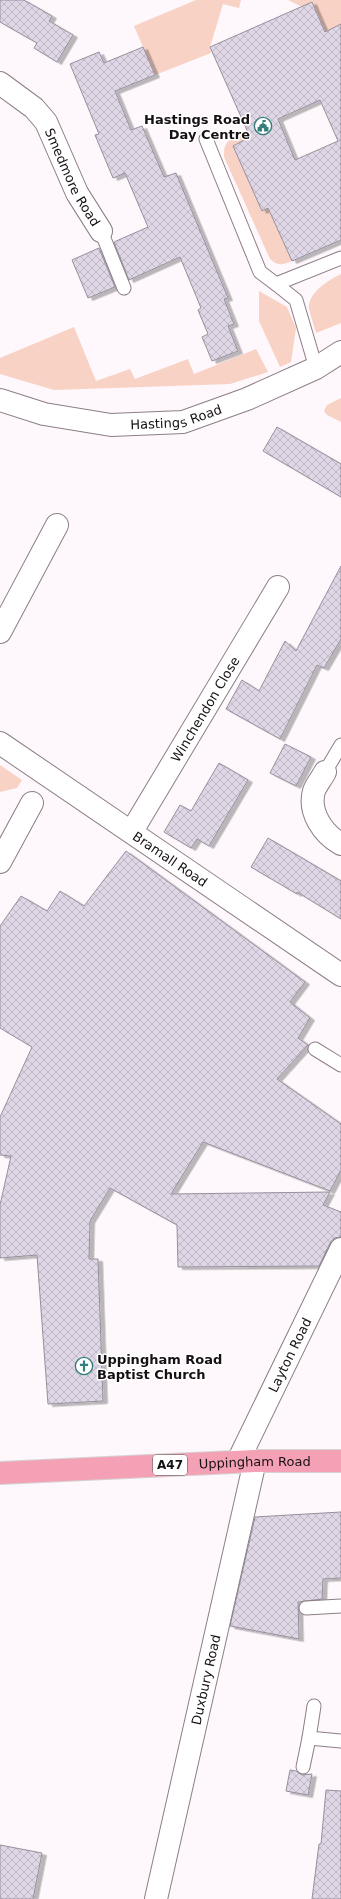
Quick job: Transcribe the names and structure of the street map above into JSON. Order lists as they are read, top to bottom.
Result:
{
  "streets": {
    "main road": ["Uppingham Road", "A47"],
    "street": [
      "Smedmore Road",
      "Hastings Road",
      "Winchendon Close",
      "Bramall Road",
      "Layton Road",
      "Duxbury Road"
    ]
  },
  "crossings": [
    ["Winchendon Close", "Bramall Road"],
    ["Layton Road", "Uppingham Road"],
    ["Layton Road", "Duxbury Road"],
    ["Uppingham Road", "Duxbury Road"]
  ],
  "places": {
    "public building": ["Hastings Road Day Centre"],
    "church": ["Uppingham Road Baptist Church"]
  }
}
